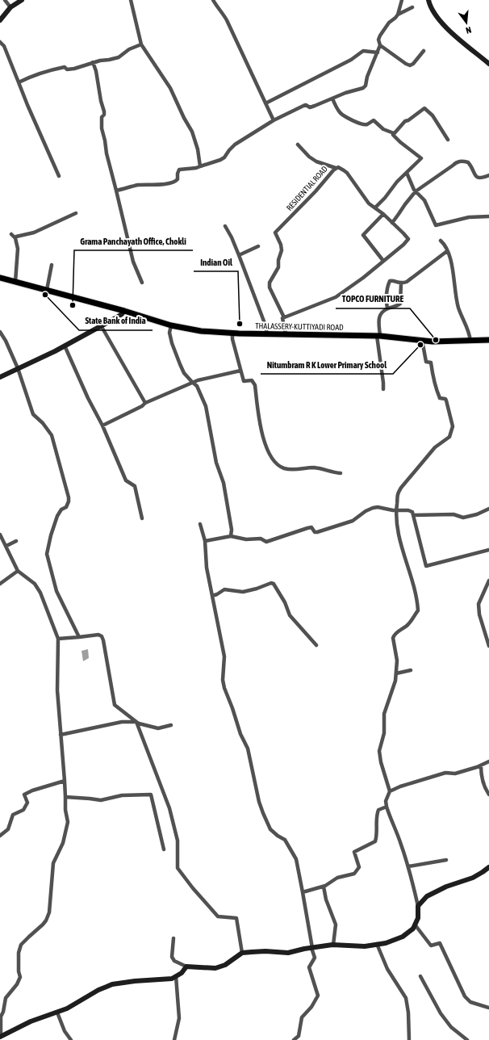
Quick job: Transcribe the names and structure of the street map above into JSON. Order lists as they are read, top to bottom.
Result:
{
  "streets": {
    "main road": ["THALASSERY-KUTTIYADI ROAD"],
    "street": ["RESIDENTIAL ROAD"]
  },
  "places": [
    "State Bank of India",
    "Grama Panchayath Office, Chokli",
    "Indian Oil",
    "TOPCO FURNITURE",
    "Nitumbram R K Lower Primary School"
  ],
  "north": "bottom"
}
